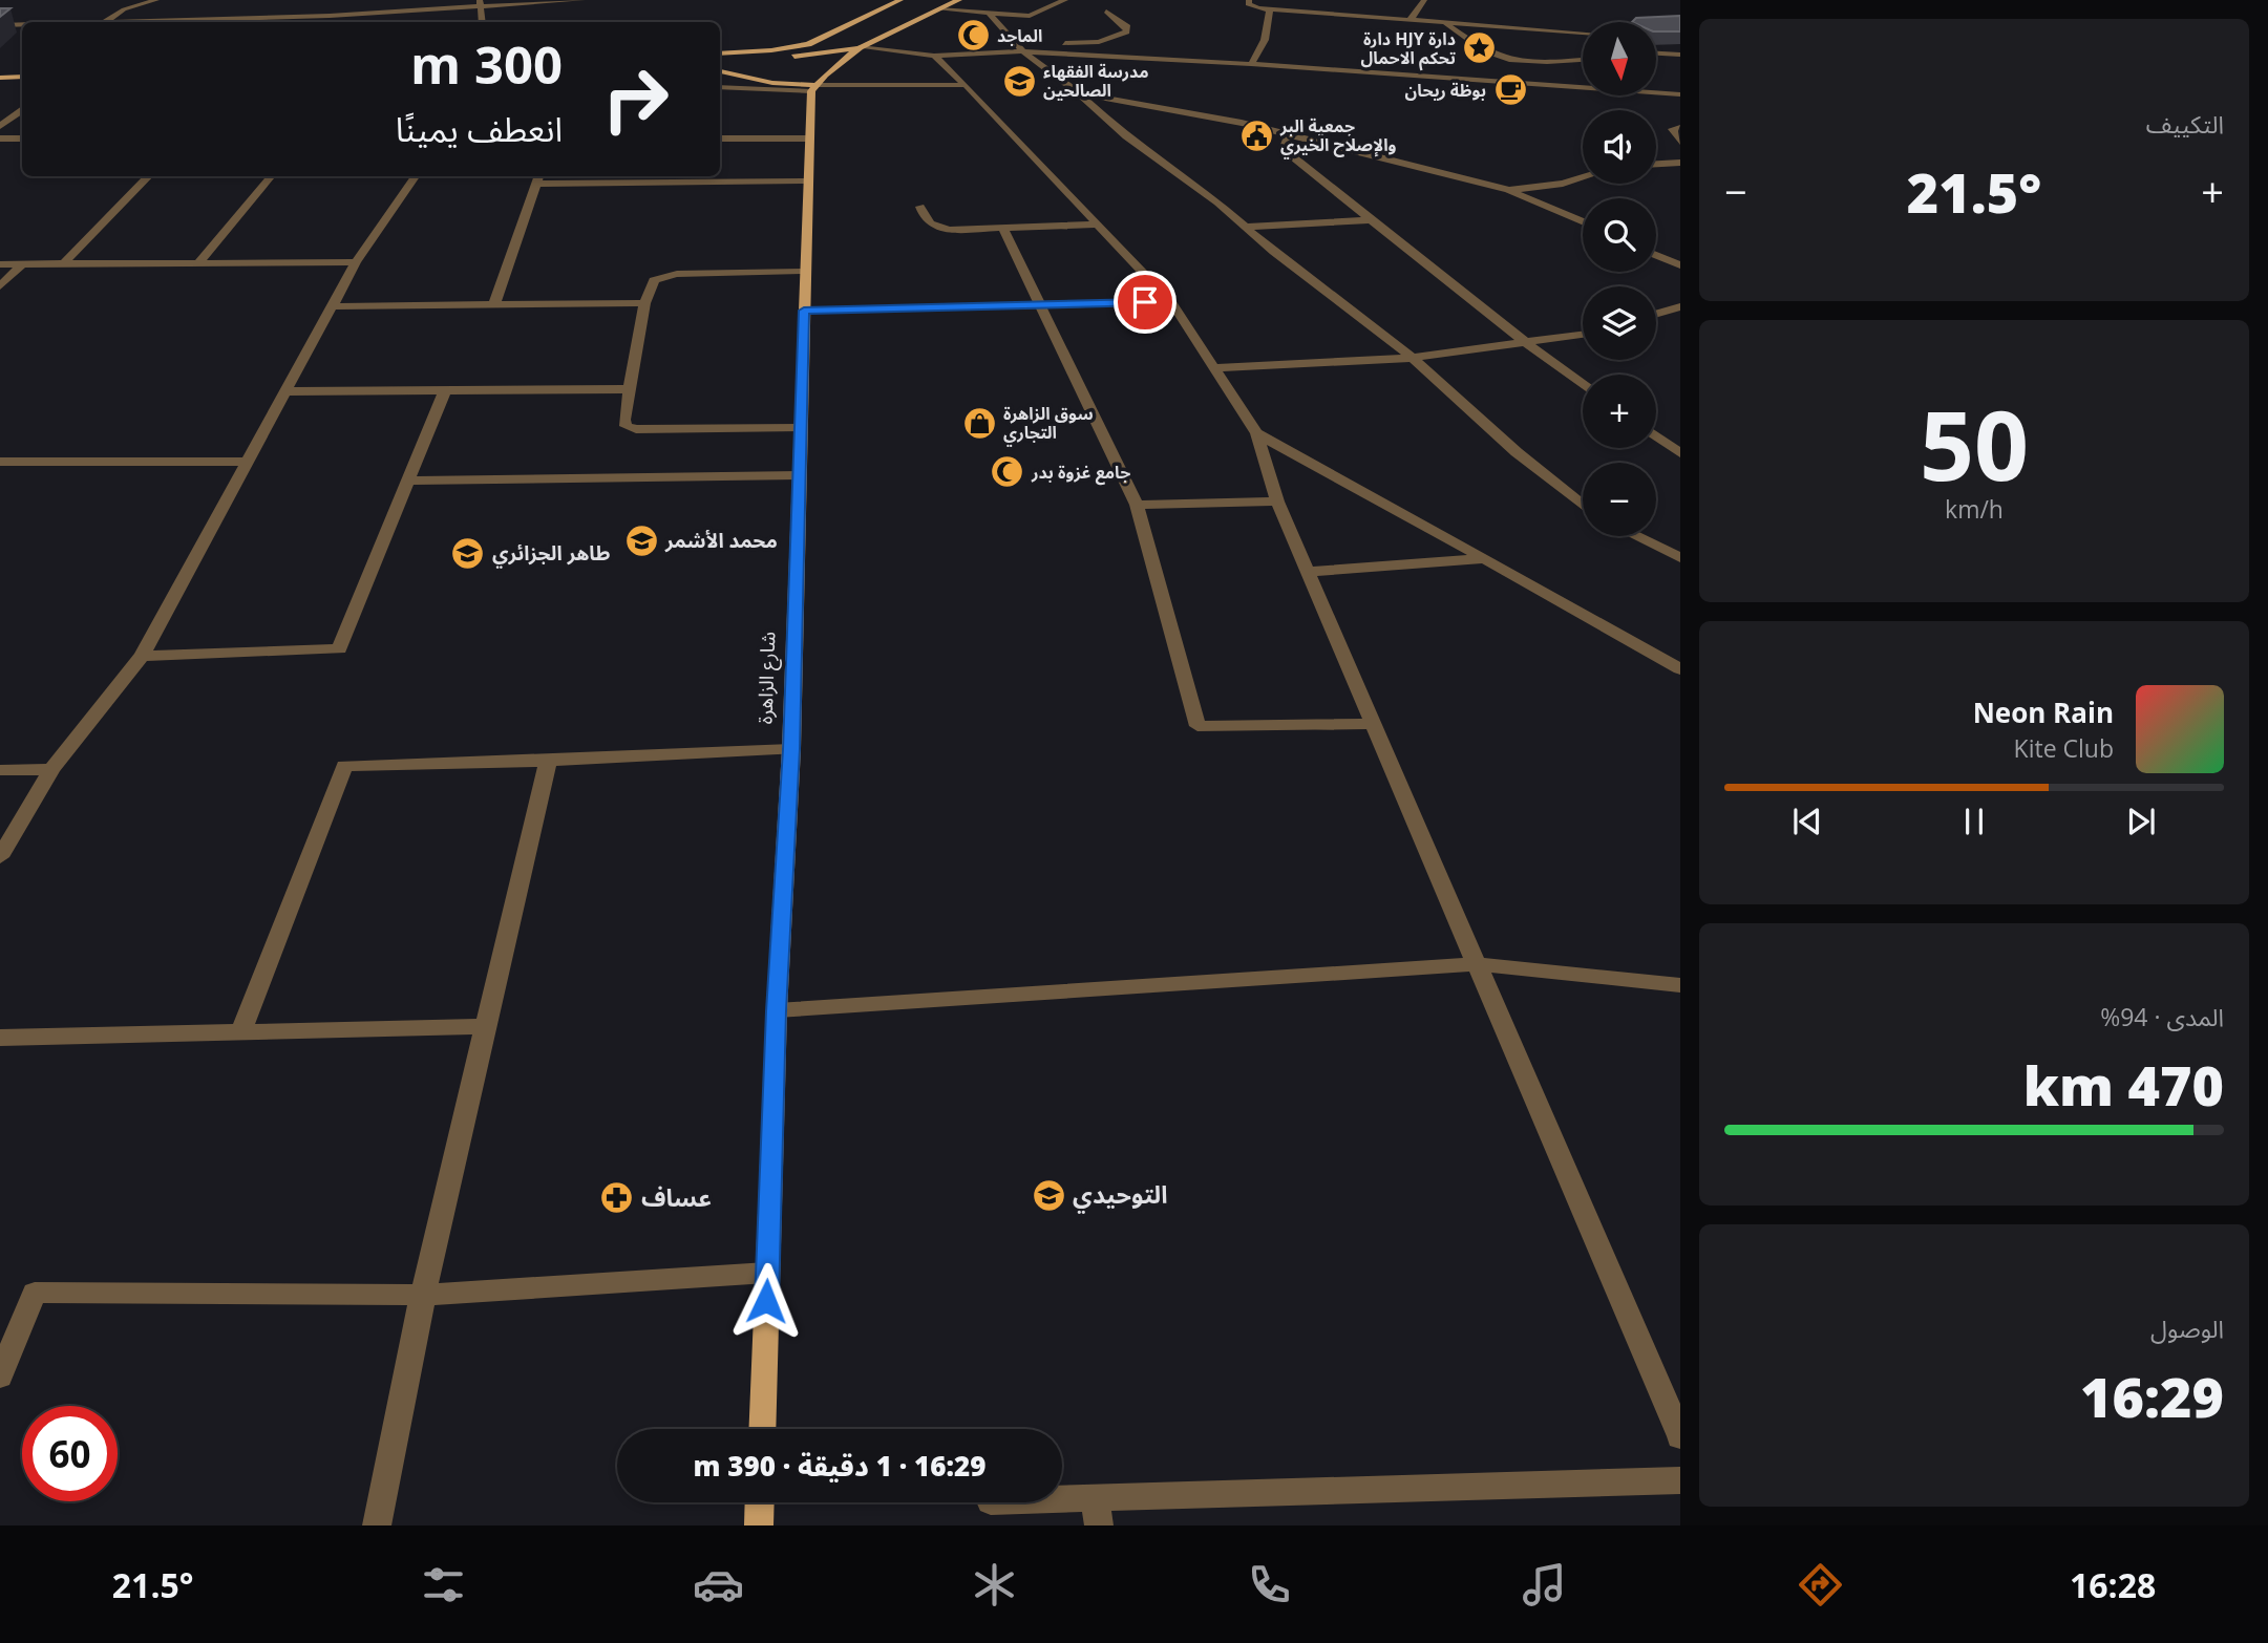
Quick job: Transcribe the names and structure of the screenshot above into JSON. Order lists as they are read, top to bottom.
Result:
{
  "streets": {
    "main road": ["شارع الزاهرة"]
  },
  "places": {
    "mosque": ["الماجد", "جامع غزوة بدر"],
    "place": ["دارة HJY دارة تحكم الاحمال"],
    "school or university": [
      "مدرسة الفقهاء الصالحين",
      "محمد الأشمر",
      "طاهر الجزائري",
      "التوحيدي"
    ],
    "cafe": ["بوظة ريحان"],
    "public building": ["جمعية البر والإصلاح الخيري"],
    "shop": ["سوق الزاهرة التجاري"],
    "pharmacy": ["عساف"]
  },
  "north": "bottom",
  "page": {
    "tile": [
      "التكييف",
      ["50", "km/h"],
      ["المدى · 94%", "470 km"],
      ["الوصول", "16:29"]
    ],
    "map_buttons": ["+", "−"],
    "turn": ["300 m", "انعطف يمينًا"],
    "heat": ["−", "21.5°", "+"],
    "song": ["Neon Rain", "Kite Club"],
    "limit": "60",
    "trip": "16:29 · 1 دقيقة · 390 m",
    "tabs": ["16:28", "21.5°"]
  }
}
